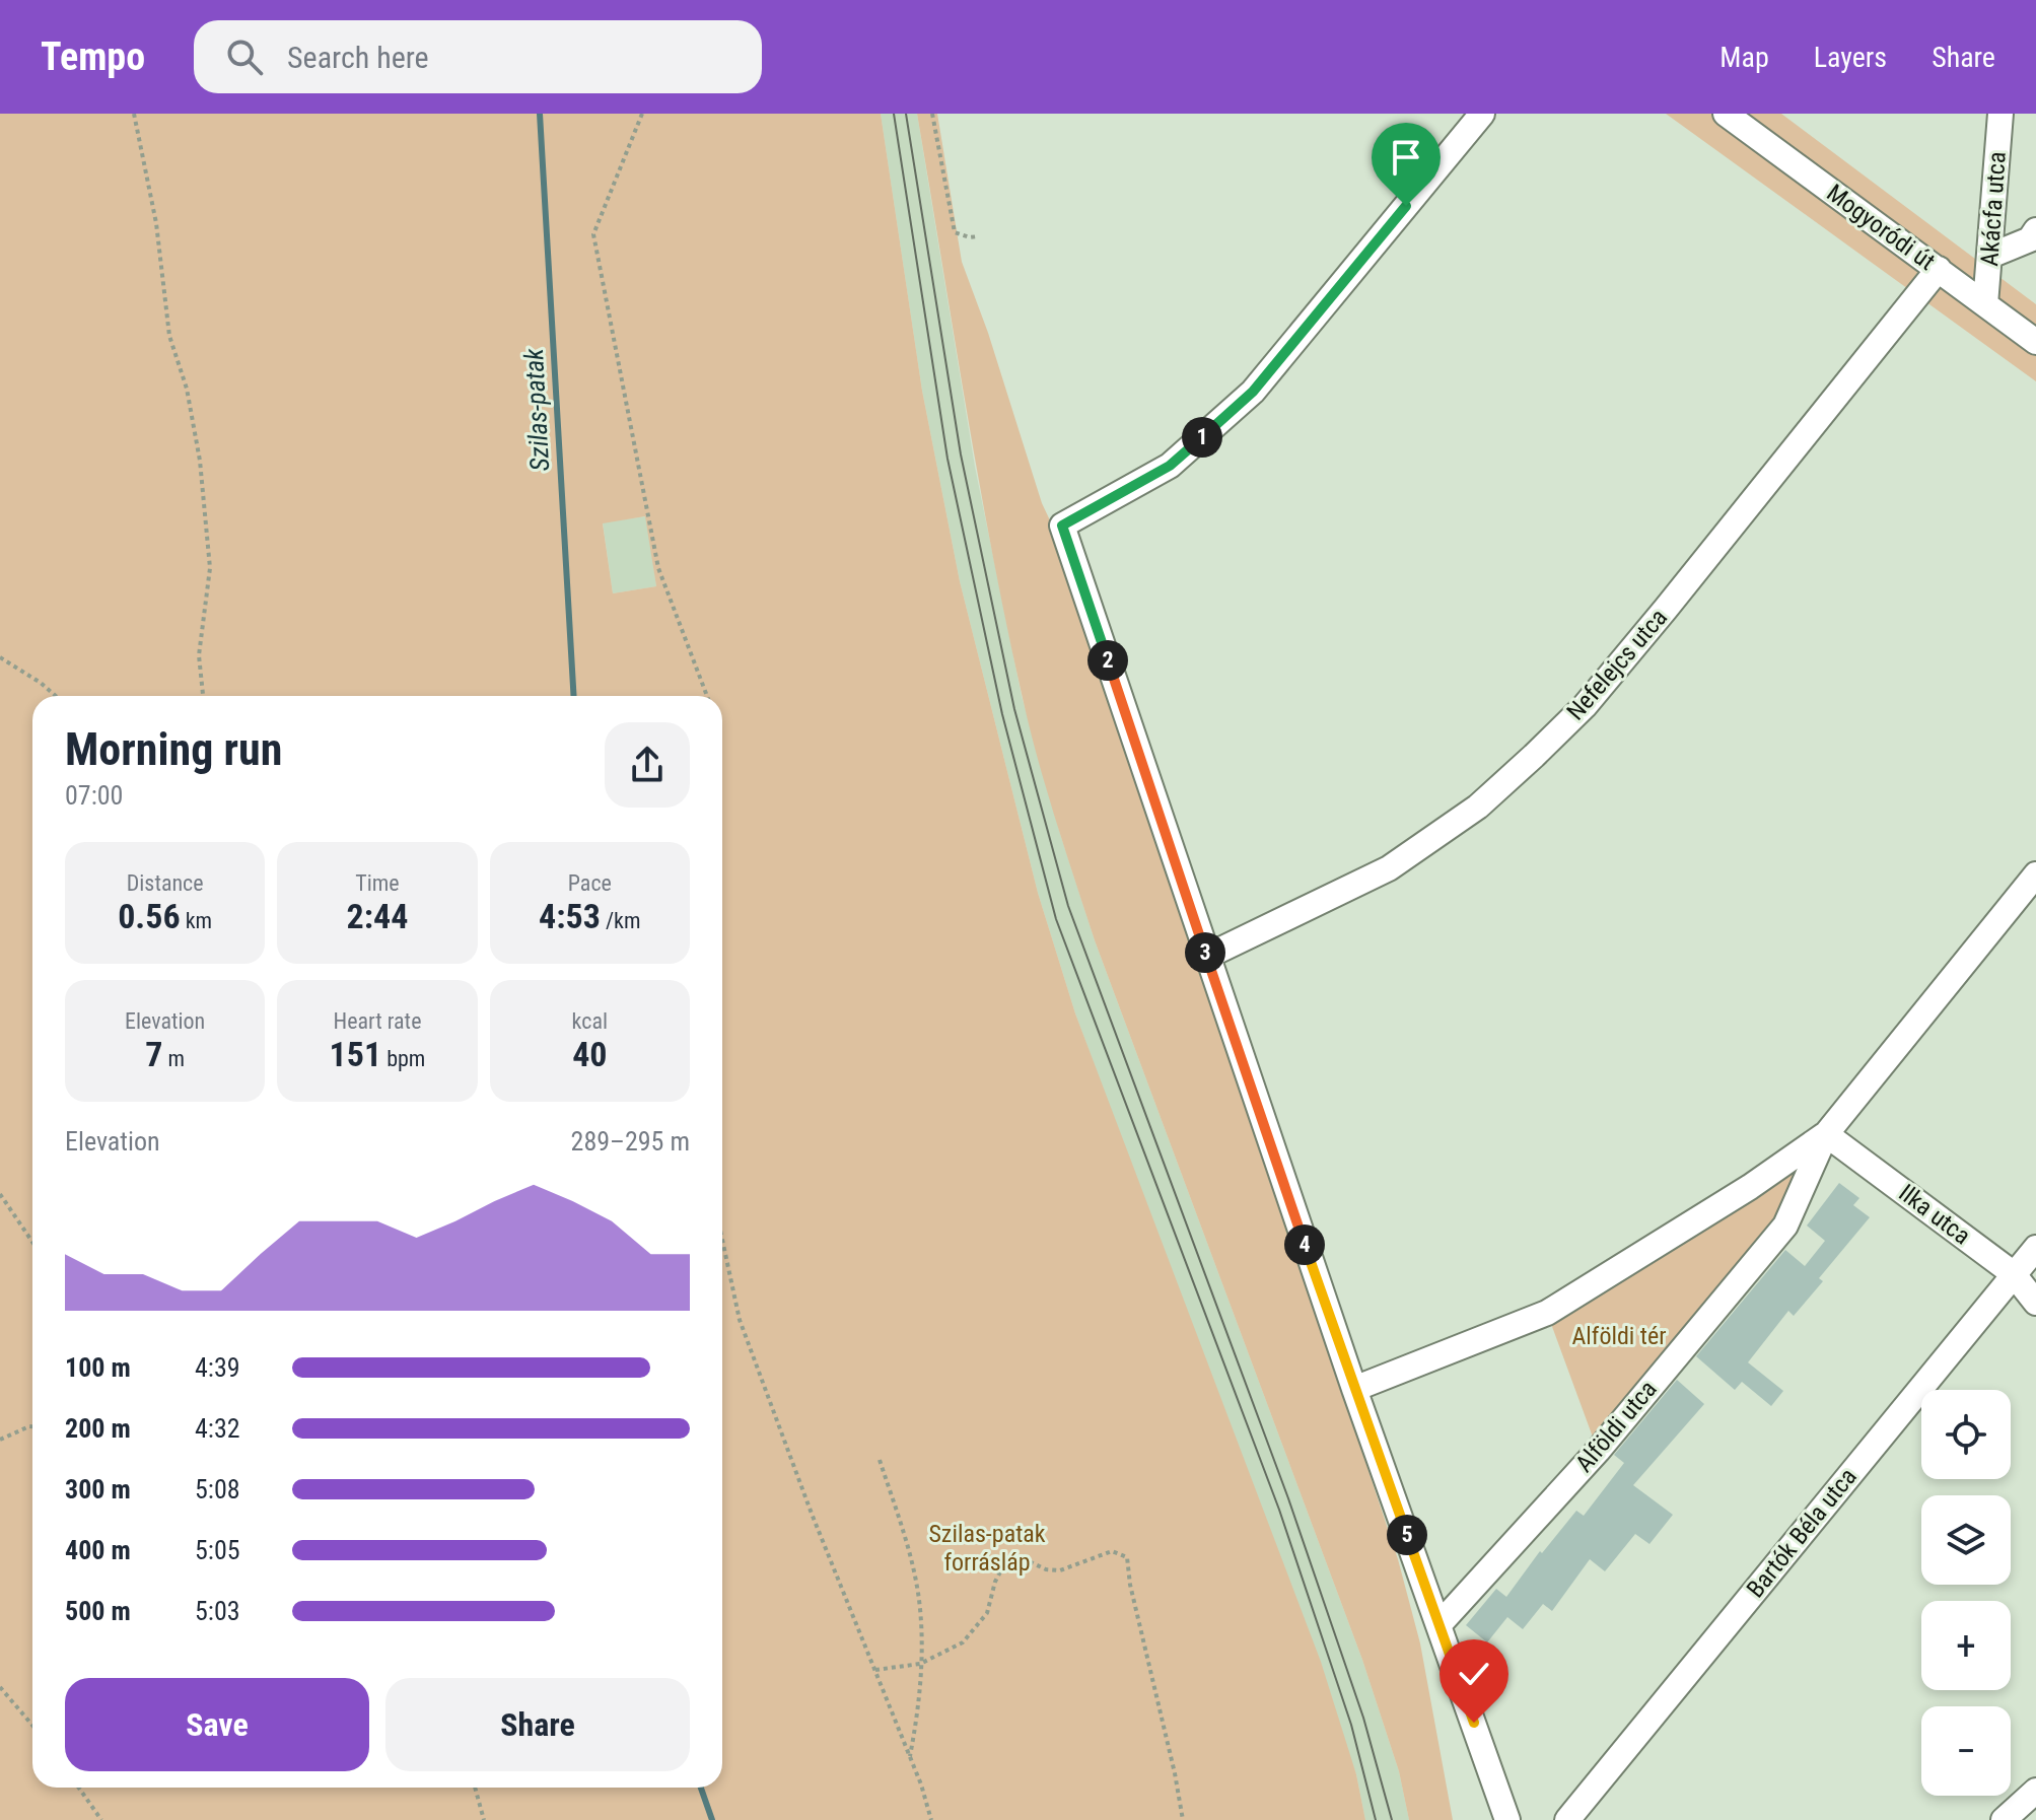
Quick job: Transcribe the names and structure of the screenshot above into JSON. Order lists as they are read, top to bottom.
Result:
{
  "streets": {
    "street": [
      "Akácfa utca",
      "Mogyoródi út",
      "Nefelejcs utca",
      "Ilka utca",
      "Alföldi utca",
      "Bartók Béla utca"
    ]
  },
  "crossings": [
    ["Akácfa utca", "Mogyoródi út"],
    ["Mogyoródi út", "Nefelejcs utca"],
    ["Ilka utca", "Alföldi utca"],
    ["Ilka utca", "Bartók Béla utca"]
  ],
  "water": ["Szilas-patak"],
  "parks": ["Alföldi tér", "Szilas-patak forrásláp"],
  "page": {
    "header": "Tempo",
    "search": "Search here",
    "nav": ["Map", "Layers", "Share"],
    "pins": [
      "1",
      "2",
      "3",
      "4",
      "5"
    ],
    "heading": ["Morning run", "07:00"],
    "stats": [
      ["Distance", "0.56 km"],
      ["Time", "2:44"],
      ["Pace", "4:53 /km"],
      ["Elevation", "7 m"],
      ["Heart rate", "151 bpm"],
      ["kcal", "40"]
    ],
    "chart": ["Elevation", "289–295 m"],
    "list": [
      {
        "name": "100 m",
        "note": "4:39"
      },
      {
        "name": "200 m",
        "note": "4:32"
      },
      {
        "name": "300 m",
        "note": "5:08"
      },
      {
        "name": "400 m",
        "note": "5:05"
      },
      {
        "name": "500 m",
        "note": "5:03"
      }
    ],
    "map_buttons": ["+", "−"],
    "buttons": ["Save", "Share"]
  }
}
